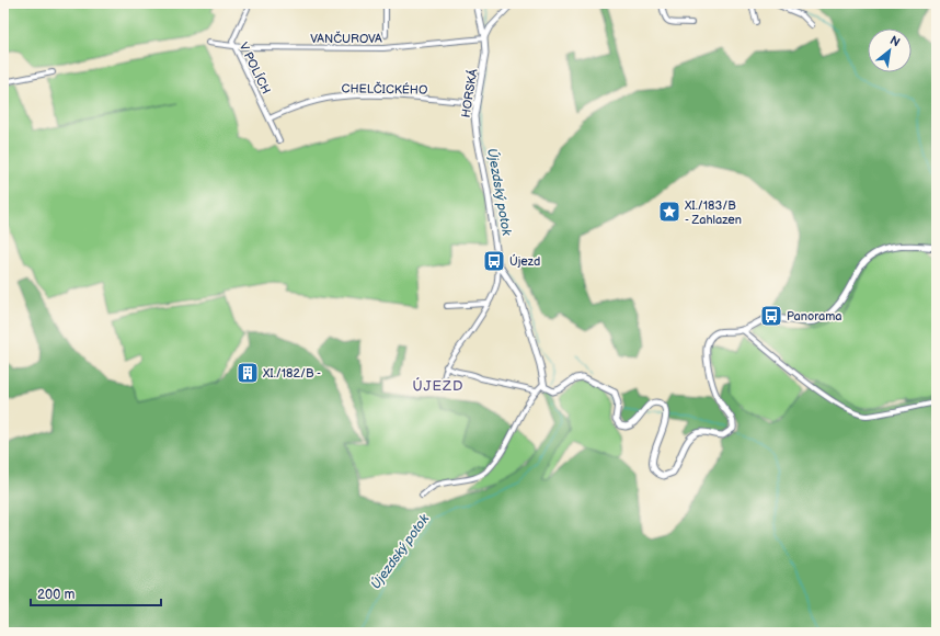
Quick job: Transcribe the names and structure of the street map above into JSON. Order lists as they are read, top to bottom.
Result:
{
  "streets": {
    "street": [
      "VANČUROVA",
      "V POLÍCH",
      "CHELČICKÉHO",
      "HORSKÁ"
    ]
  },
  "crossings": [
    ["VANČUROVA", "V POLÍCH"],
    ["VANČUROVA", "HORSKÁ"],
    ["V POLÍCH", "CHELČICKÉHO"],
    ["CHELČICKÉHO", "HORSKÁ"]
  ],
  "districts": ["ÚJEZD"],
  "water": ["Újezdský potok"],
  "places": {
    "place": ["XI./183/B - Zahlazen"],
    "bus stop": ["Újezd", "Panorama"],
    "building": ["XI./182/B -"]
  },
  "scale_bar": "200 m",
  "north": "top right"
}
